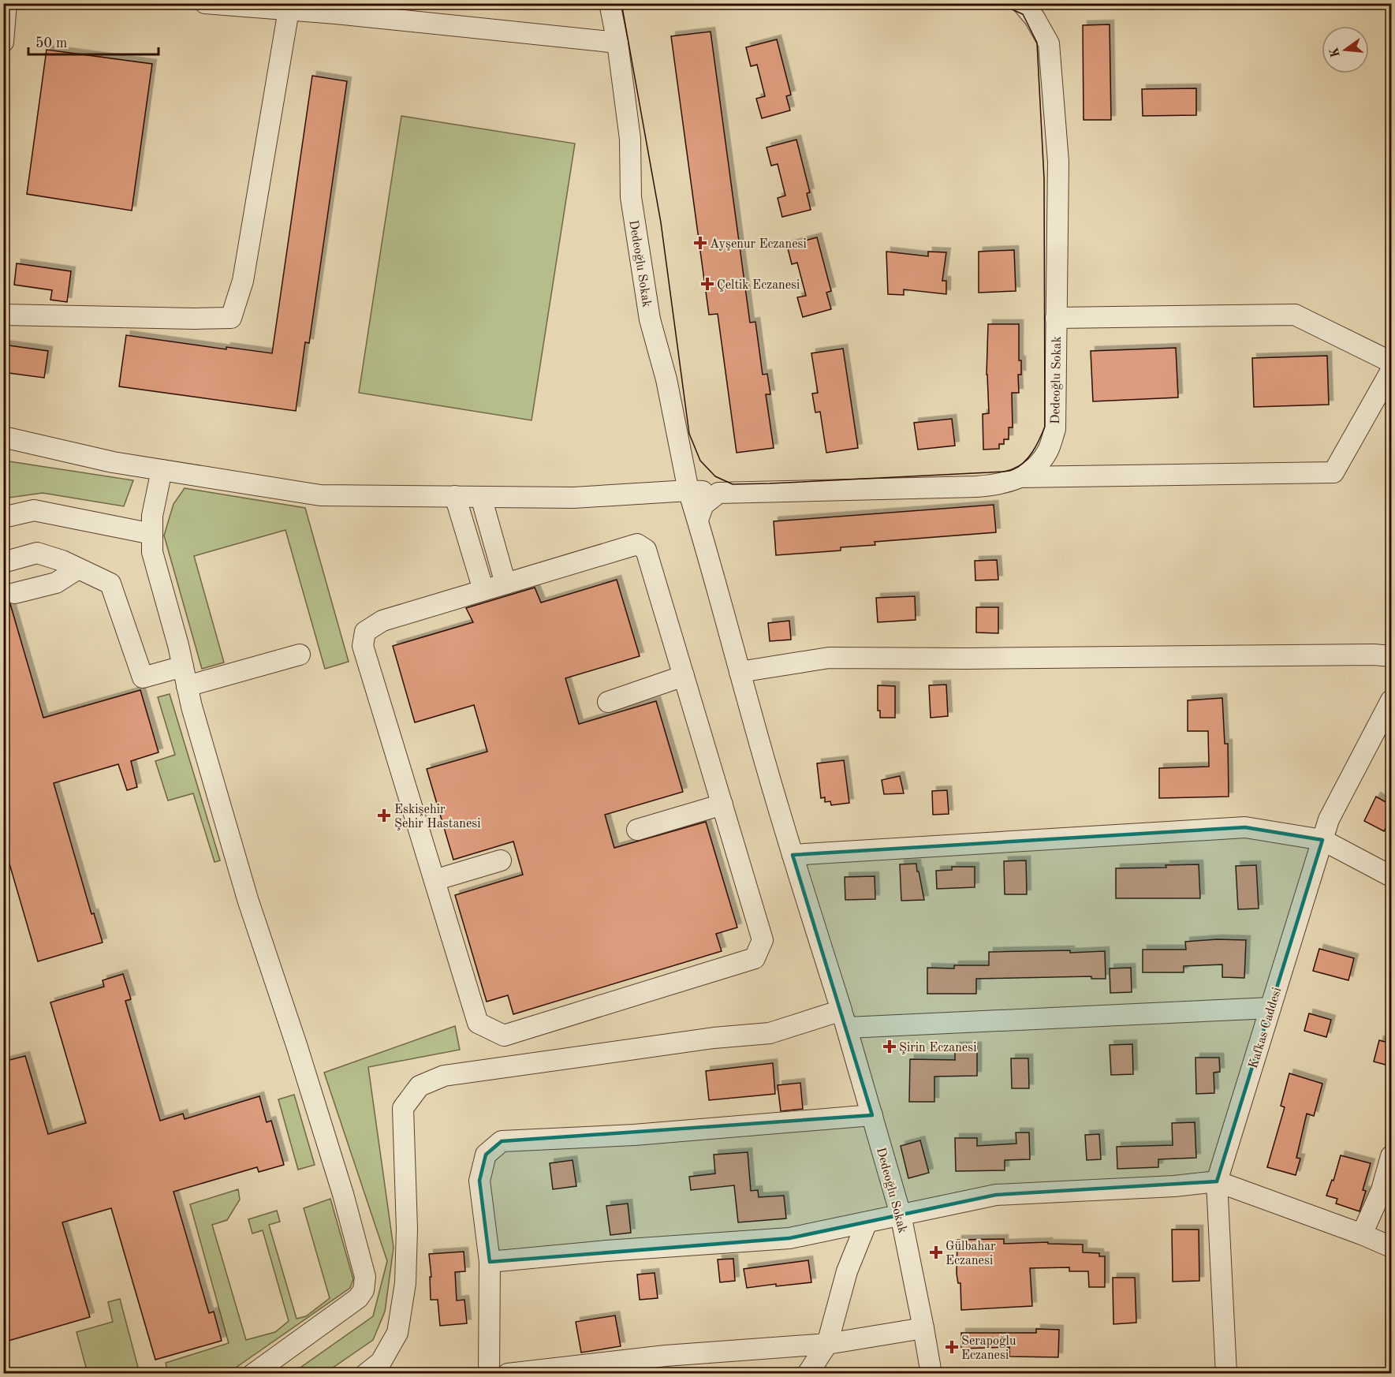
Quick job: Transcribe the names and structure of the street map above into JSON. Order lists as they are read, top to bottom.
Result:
{
  "streets": {
    "street": ["Dedeoğlu Sokak", "Kafkas Caddesi"]
  },
  "places": {
    "health": [
      "Ayşenur Eczanesi",
      "Çeltik Eczanesi",
      "Eskişehir Şehir Hastanesi",
      "Şirin Eczanesi",
      "Gülbahar Eczanesi",
      "Serapoğlu Eczanesi"
    ]
  },
  "scale_bar": "50 m",
  "north": "left"
}
